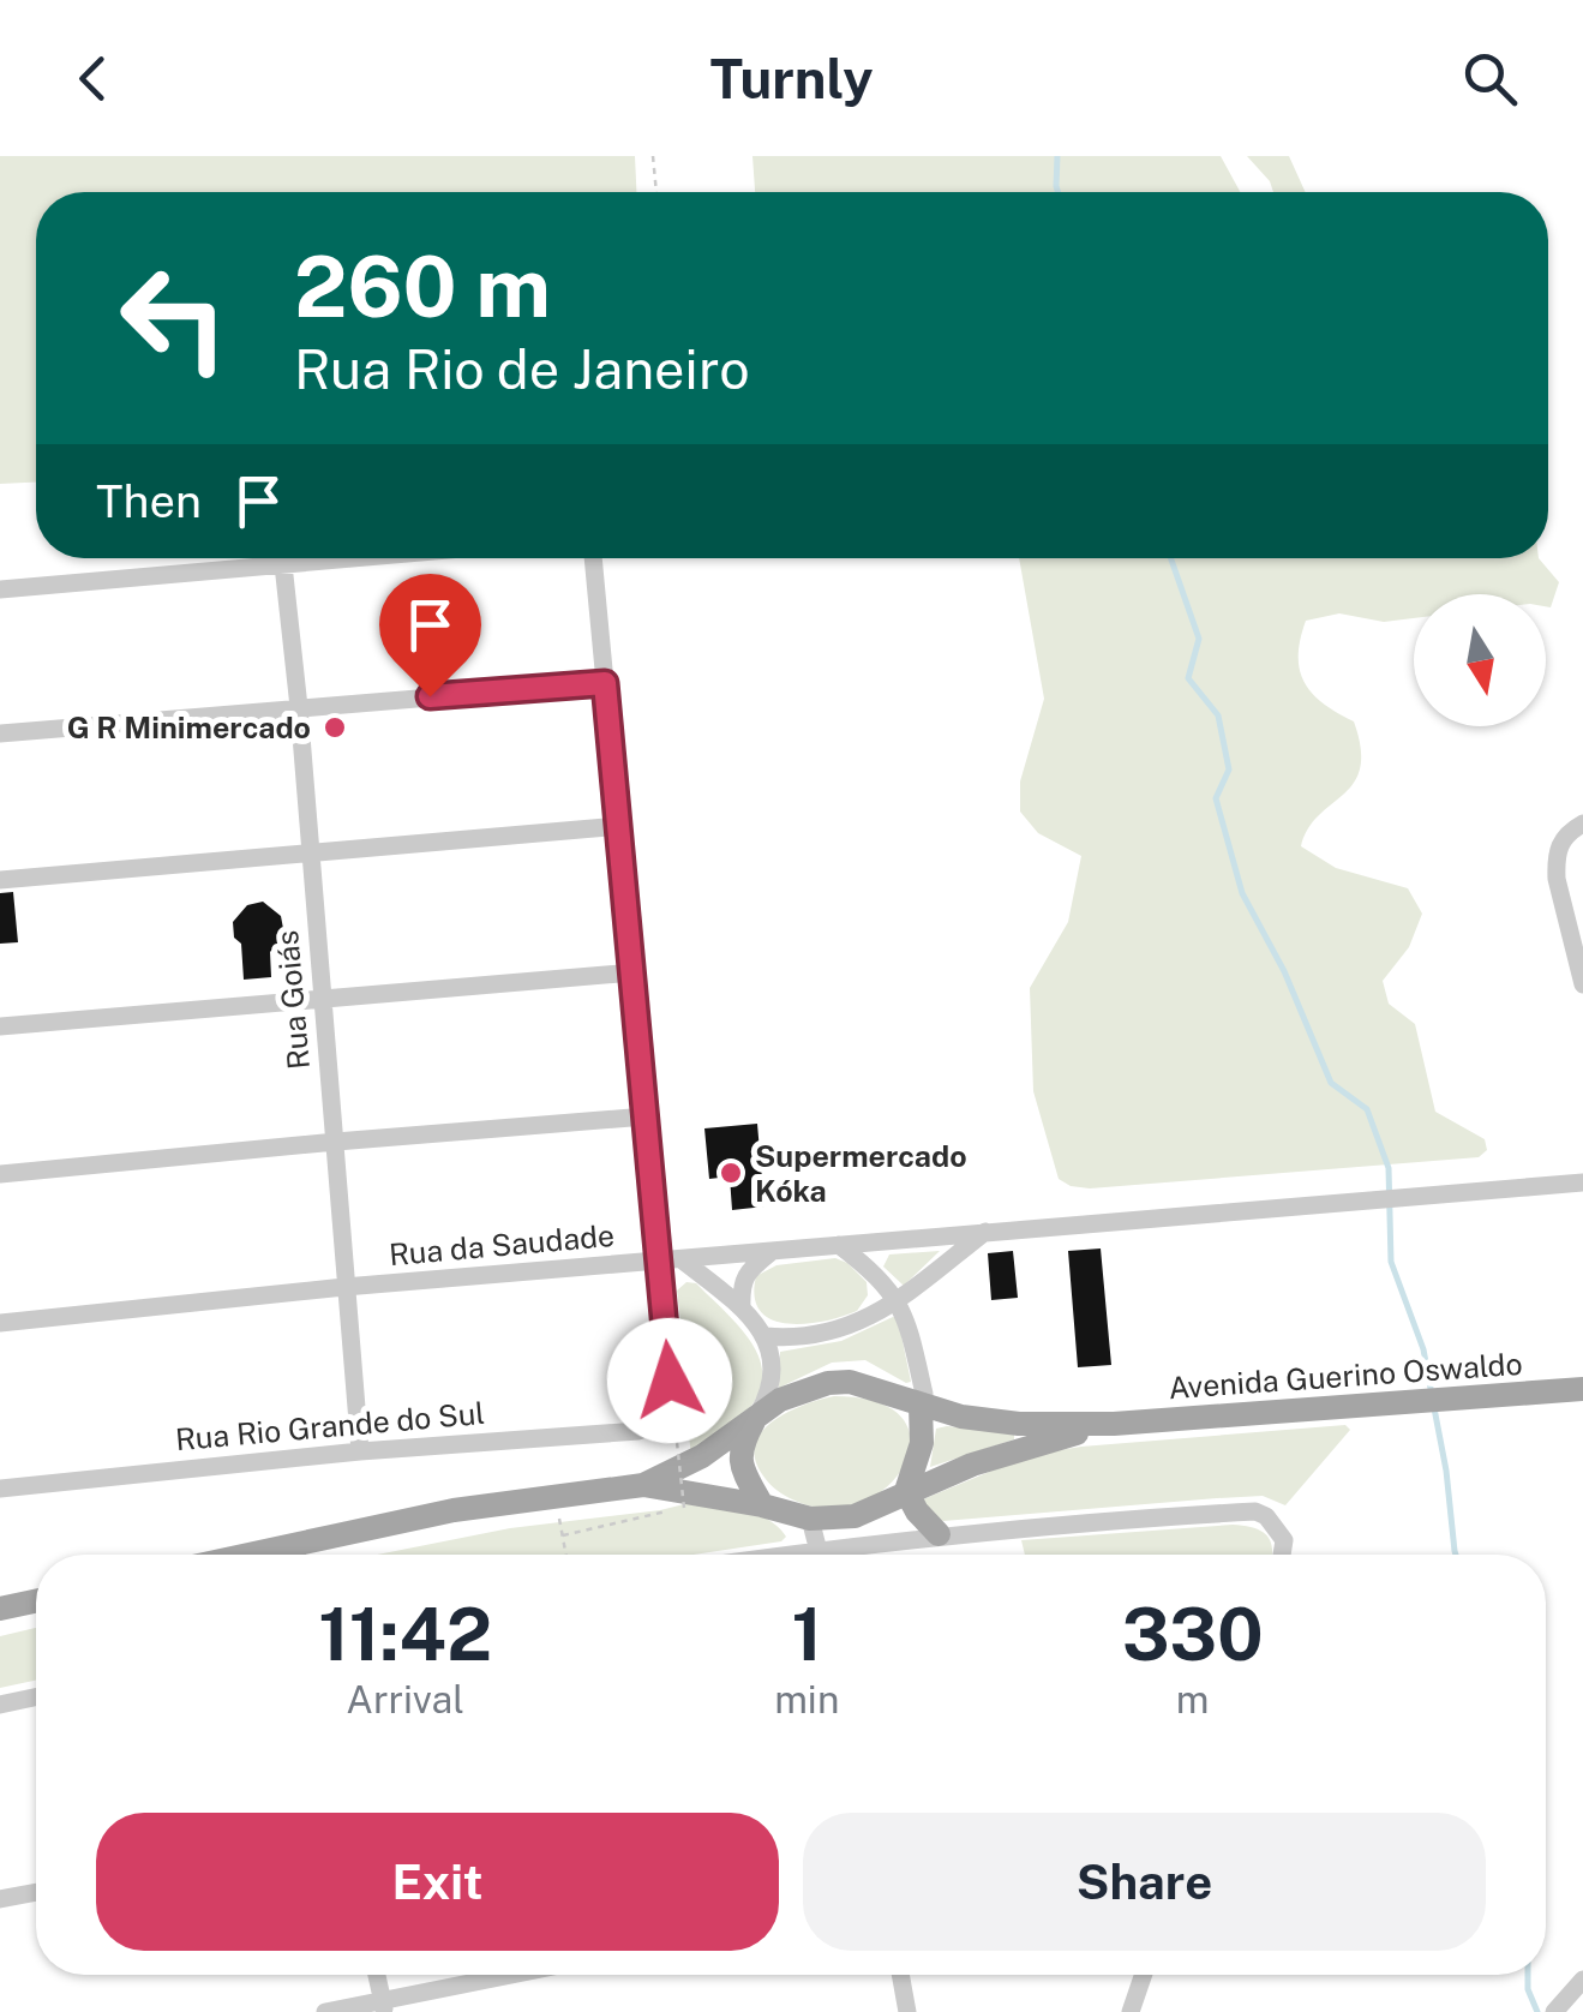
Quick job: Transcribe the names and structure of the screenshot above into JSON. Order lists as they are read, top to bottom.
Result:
{
  "streets": {
    "main road": ["Avenida Guerino Oswaldo"],
    "street": ["Rua Goiás", "Rua da Saudade", "Rua Rio Grande do Sul"]
  },
  "crossings": [
    ["Rua Goiás", "Rua da Saudade"],
    ["Rua Goiás", "Rua Rio Grande do Sul"],
    ["Rua da Saudade", "Rua Rio Grande do Sul"]
  ],
  "places": ["G R Minimercado", "Supermercado Kóka"],
  "north": "bottom",
  "page": {
    "header": "Turnly",
    "turn": ["260 m", "Rua Rio de Janeiro"],
    "then": "Then",
    "eta": [
      "11:42",
      "Arrival",
      "1",
      "min",
      "330",
      "m"
    ],
    "buttons": ["Exit", "Share"]
  }
}
